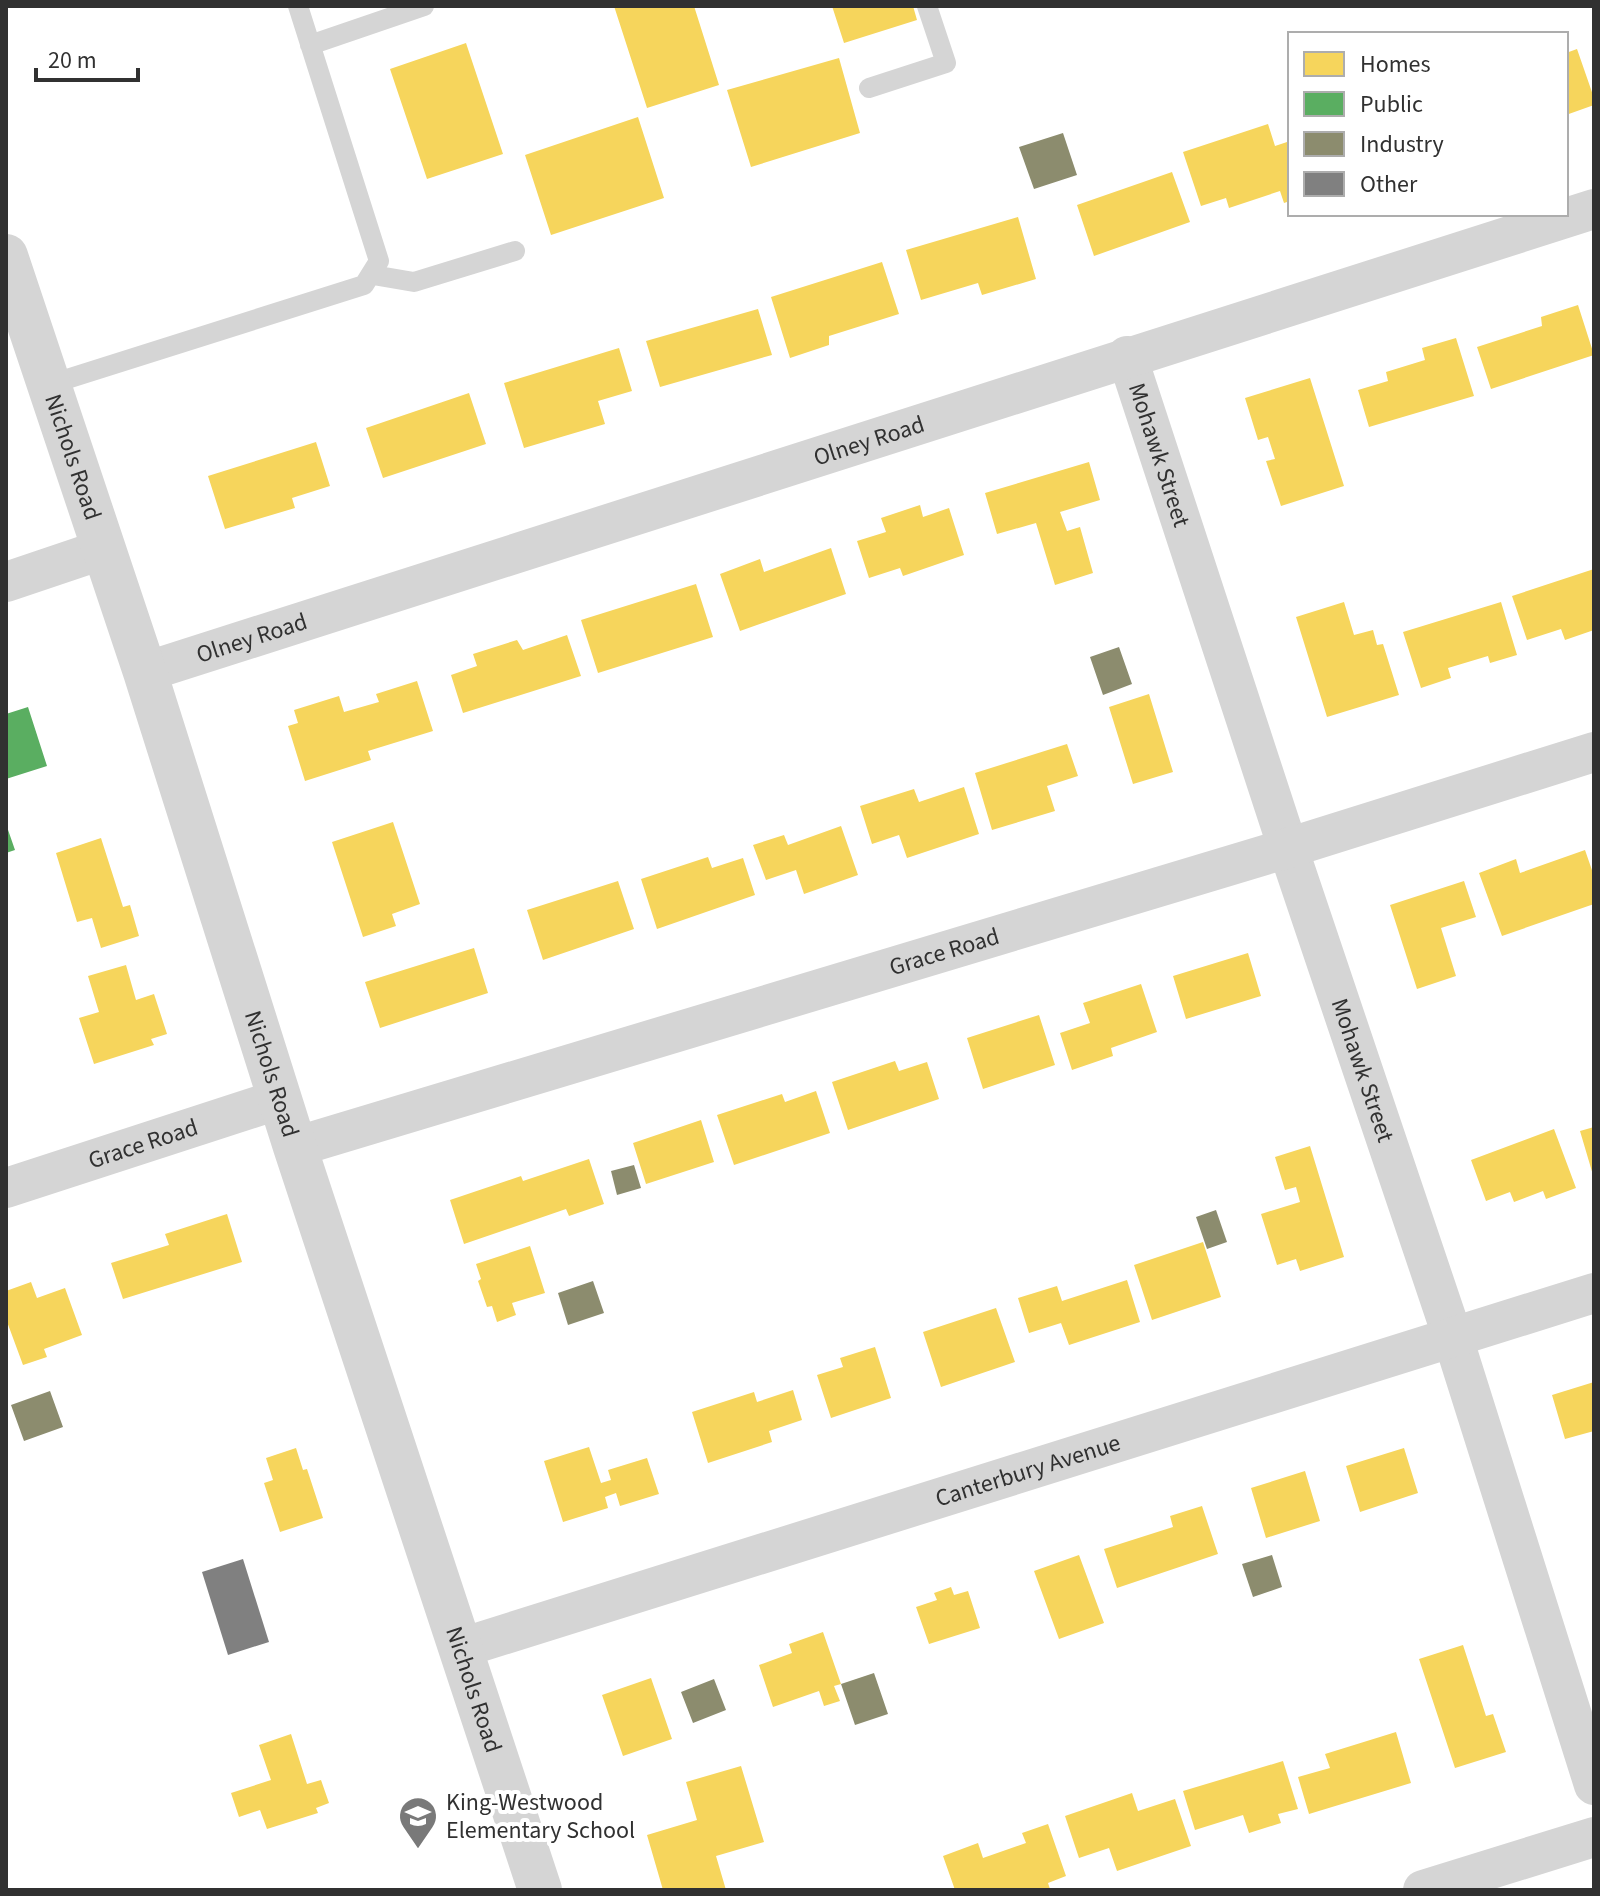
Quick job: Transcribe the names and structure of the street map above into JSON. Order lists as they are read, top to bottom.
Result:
{
  "streets": {
    "street": [
      "Olney Road",
      "Mohawk Street",
      "Nichols Road",
      "Grace Road",
      "Canterbury Avenue"
    ]
  },
  "crossings": [
    ["Olney Road", "Mohawk Street"],
    ["Olney Road", "Nichols Road"],
    ["Mohawk Street", "Grace Road"],
    ["Mohawk Street", "Canterbury Avenue"],
    ["Nichols Road", "Grace Road"],
    ["Nichols Road", "Canterbury Avenue"]
  ],
  "places": {
    "school or university": ["King-Westwood Elementary School"]
  },
  "legend": [
    "Homes",
    "Public",
    "Industry",
    "Other"
  ],
  "scale_bar": "20 m"
}
